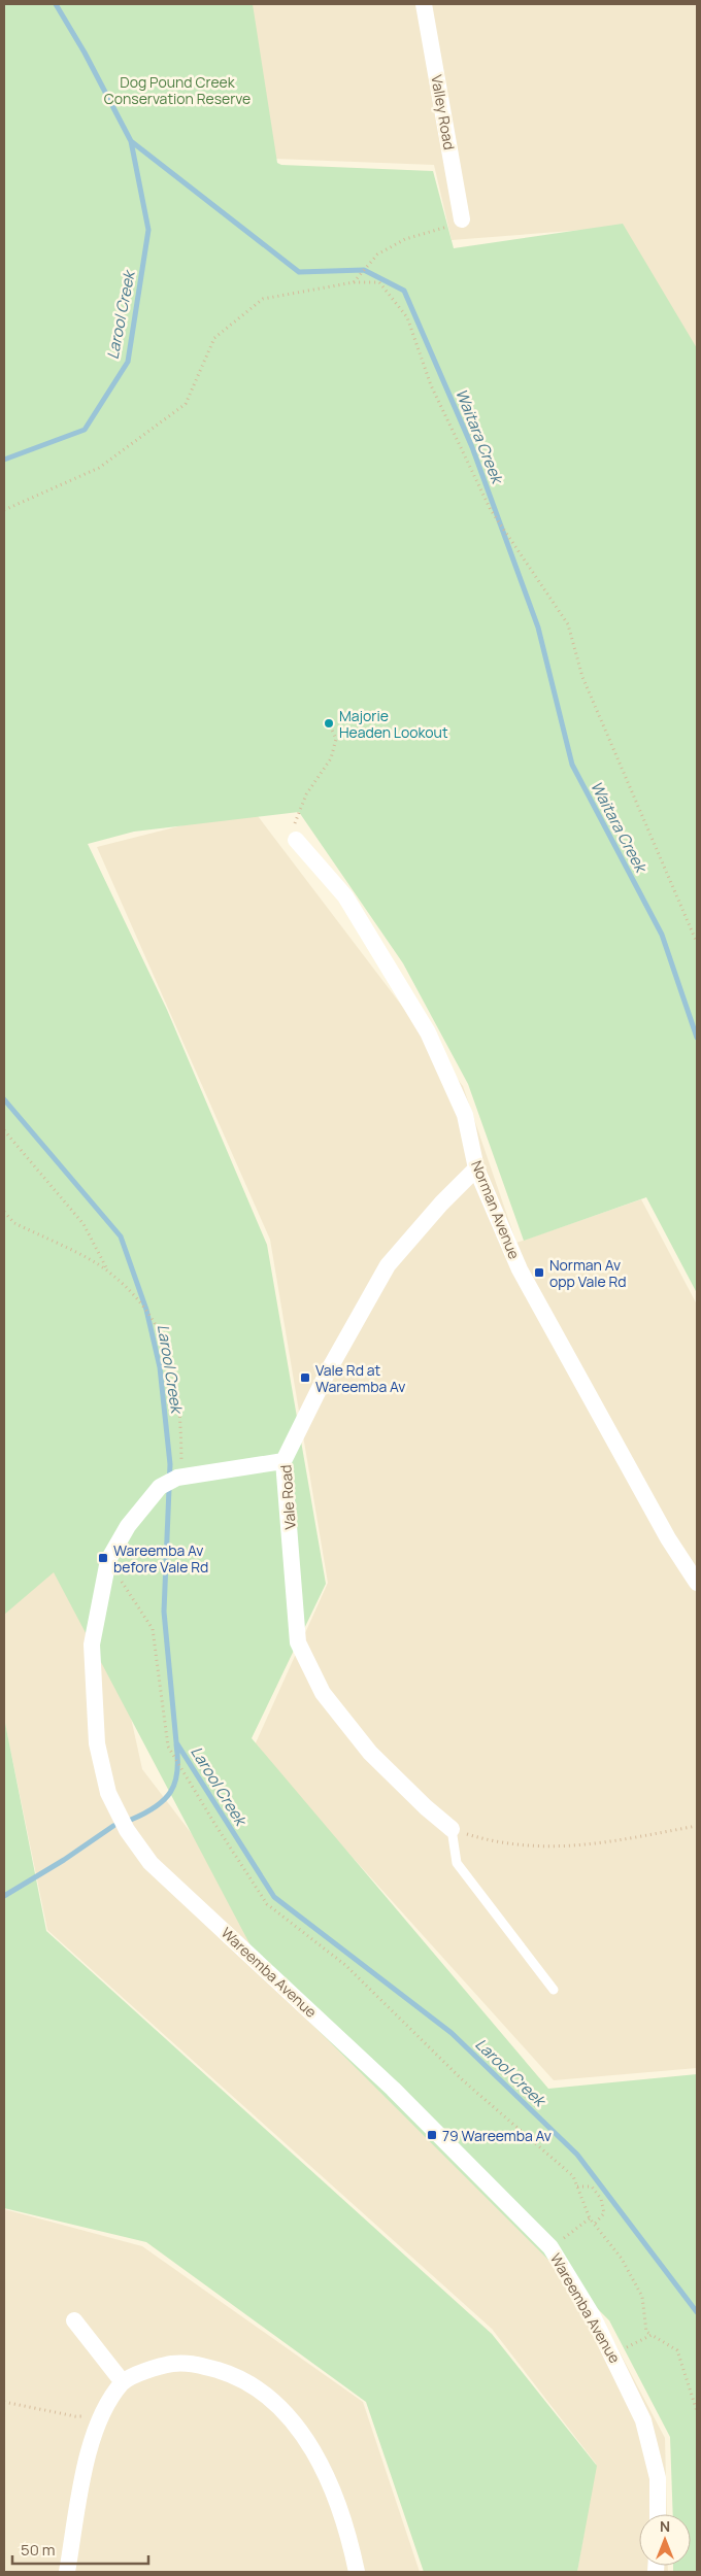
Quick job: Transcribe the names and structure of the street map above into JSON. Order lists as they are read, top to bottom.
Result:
{
  "streets": {
    "street": [
      "Valley Road",
      "Norman Avenue",
      "Vale Road",
      "Wareemba Avenue"
    ]
  },
  "crossings": [
    ["Norman Avenue", "Vale Road"],
    ["Vale Road", "Wareemba Avenue"]
  ],
  "water": ["Larool Creek", "Waitara Creek"],
  "parks": ["Dog Pound Creek Conservation Reserve"],
  "places": {
    "other": ["Majorie Headen Lookout"],
    "transit": [
      "Norman Av opp Vale Rd",
      "Vale Rd at Wareemba Av",
      "Wareemba Av before Vale Rd",
      "79 Wareemba Av"
    ]
  },
  "scale_bar": "50 m",
  "north": "top"
}
